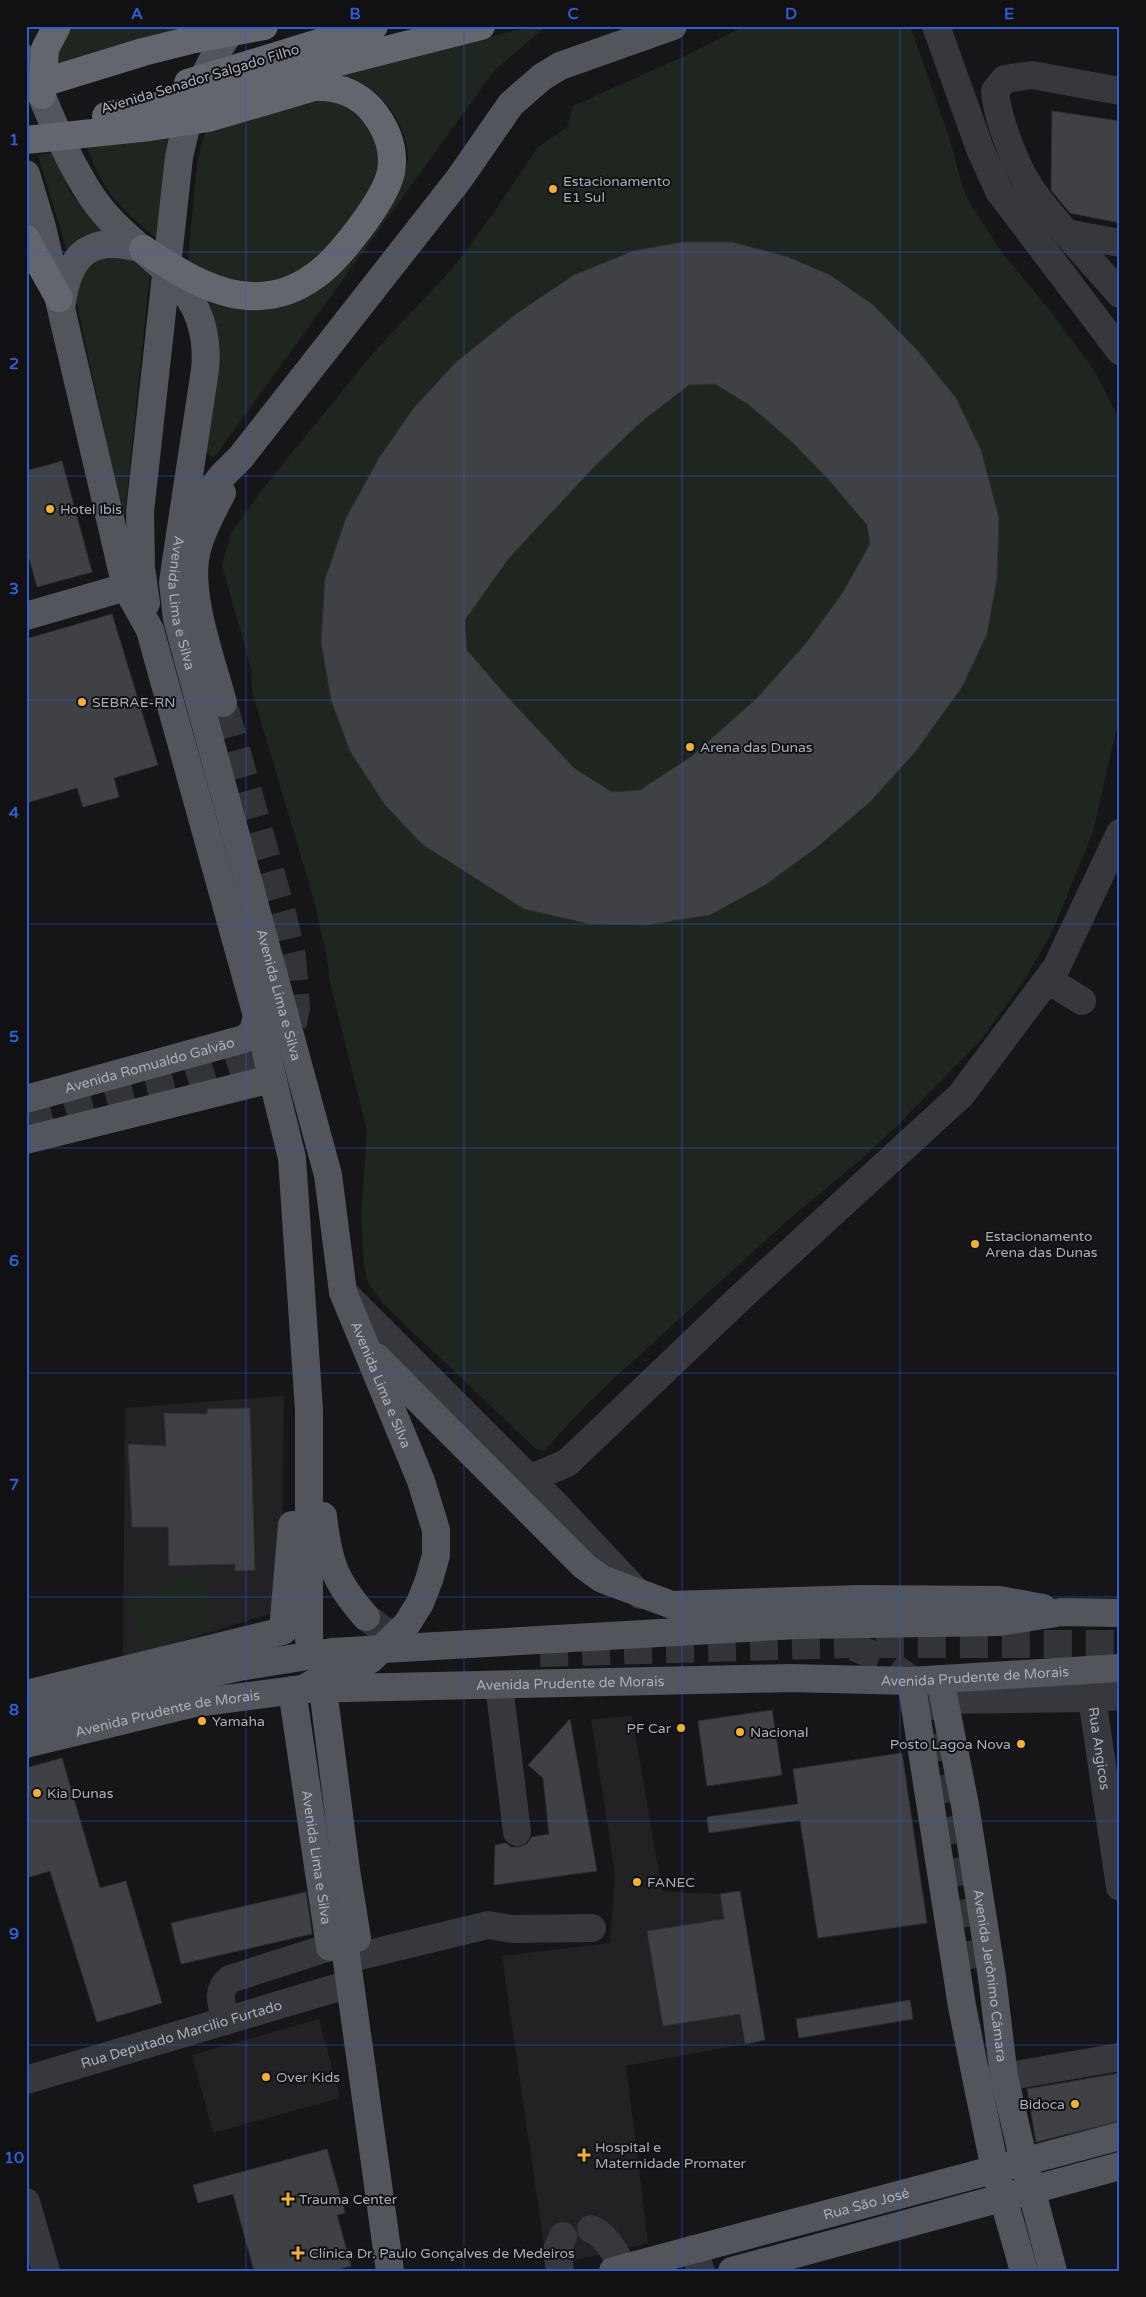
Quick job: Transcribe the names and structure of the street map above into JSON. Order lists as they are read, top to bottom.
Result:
{
  "streets": {
    "highway": ["Avenida Senador Salgado Filho"],
    "main road": [
      "Avenida Lima e Silva",
      "Avenida Romualdo Galvão",
      "Avenida Prudente de Morais",
      "Avenida Jerônimo Câmara",
      "Rua São José"
    ],
    "street": ["Rua Angicos", "Rua Deputado Marcilio Furtado"]
  },
  "crossings": [
    ["Avenida Lima e Silva", "Avenida Romualdo Galvão"],
    ["Avenida Lima e Silva", "Avenida Prudente de Morais"],
    ["Avenida Lima e Silva", "Rua Deputado Marcilio Furtado"],
    ["Avenida Prudente de Morais", "Rua Angicos"],
    ["Avenida Prudente de Morais", "Avenida Jerônimo Câmara"],
    ["Avenida Jerônimo Câmara", "Rua São José"]
  ],
  "places": {
    "other": [
      "Estacionamento E1 Sul",
      "Hotel Ibis",
      "SEBRAE-RN",
      "Arena das Dunas",
      "Estacionamento Arena das Dunas",
      "Yamaha",
      "PF Car",
      "Nacional",
      "Posto Lagoa Nova",
      "Kia Dunas",
      "FANEC",
      "Over Kids",
      "Bidoca"
    ],
    "health": ["Hospital e Maternidade Promater", "Trauma Center", "Clínica Dr. Paulo Gonçalves de Medeiros"]
  },
  "grid": {
    "columns": [
      "A",
      "B",
      "C",
      "D",
      "E"
    ],
    "rows": [
      "1",
      "2",
      "3",
      "4",
      "5",
      "6",
      "7",
      "8",
      "9",
      "10"
    ]
  }
}
